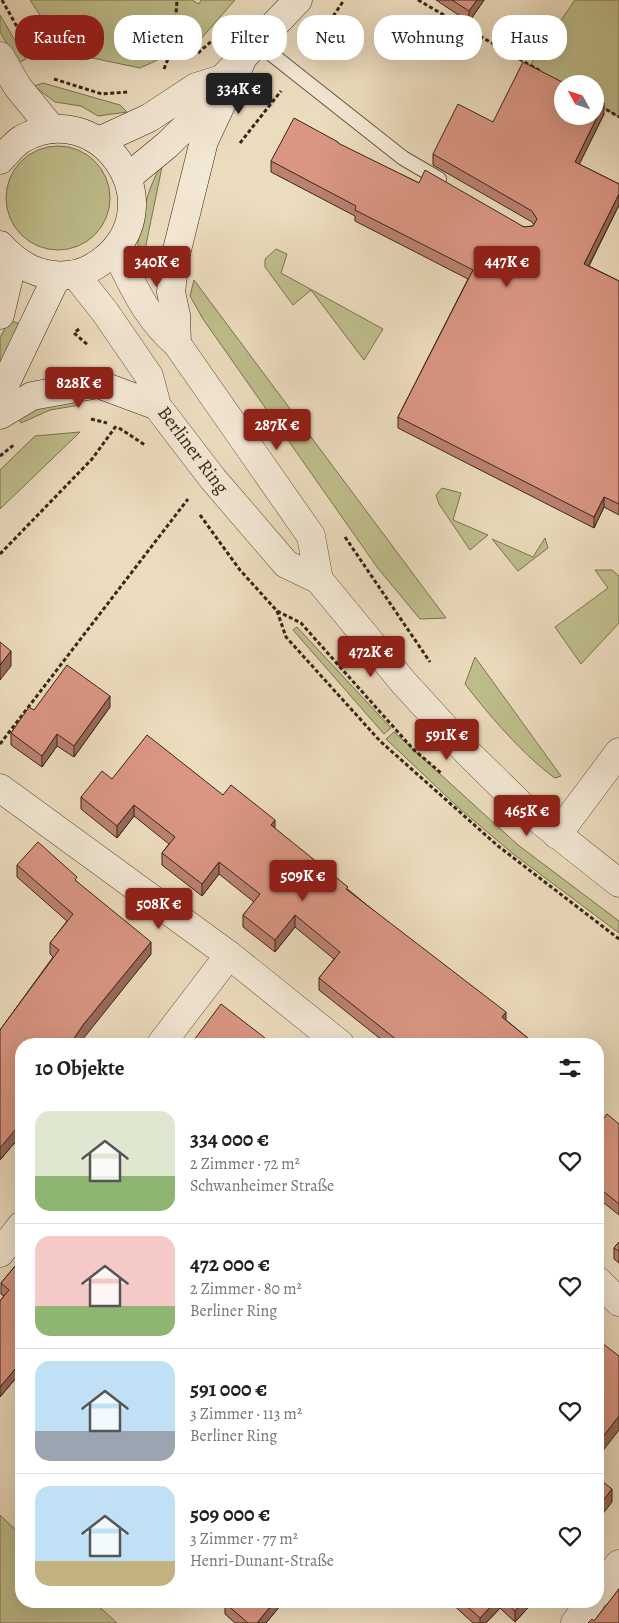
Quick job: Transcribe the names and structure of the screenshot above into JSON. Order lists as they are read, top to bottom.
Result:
{
  "streets": {
    "street": ["Berliner Ring"]
  },
  "north": "top left",
  "page": {
    "chip": [
      "Kaufen",
      "Mieten",
      "Filter",
      "Neu",
      "Wohnung",
      "Haus"
    ],
    "price": [
      "334K €",
      "340K €",
      "447K €",
      "828K €",
      "287K €",
      "472K €",
      "591K €",
      "465K €",
      "509K €",
      "508K €"
    ],
    "heading": "10 Objekte",
    "list": [
      {
        "name": "334 000 €",
        "note": "2 Zimmer · 72 m² · Schwanheimer Straße"
      },
      {
        "name": "472 000 €",
        "note": "2 Zimmer · 80 m² · Berliner Ring"
      },
      {
        "name": "591 000 €",
        "note": "3 Zimmer · 113 m² · Berliner Ring"
      },
      {
        "name": "509 000 €",
        "note": "3 Zimmer · 77 m² · Henri-Dunant-Straße"
      }
    ]
  }
}
